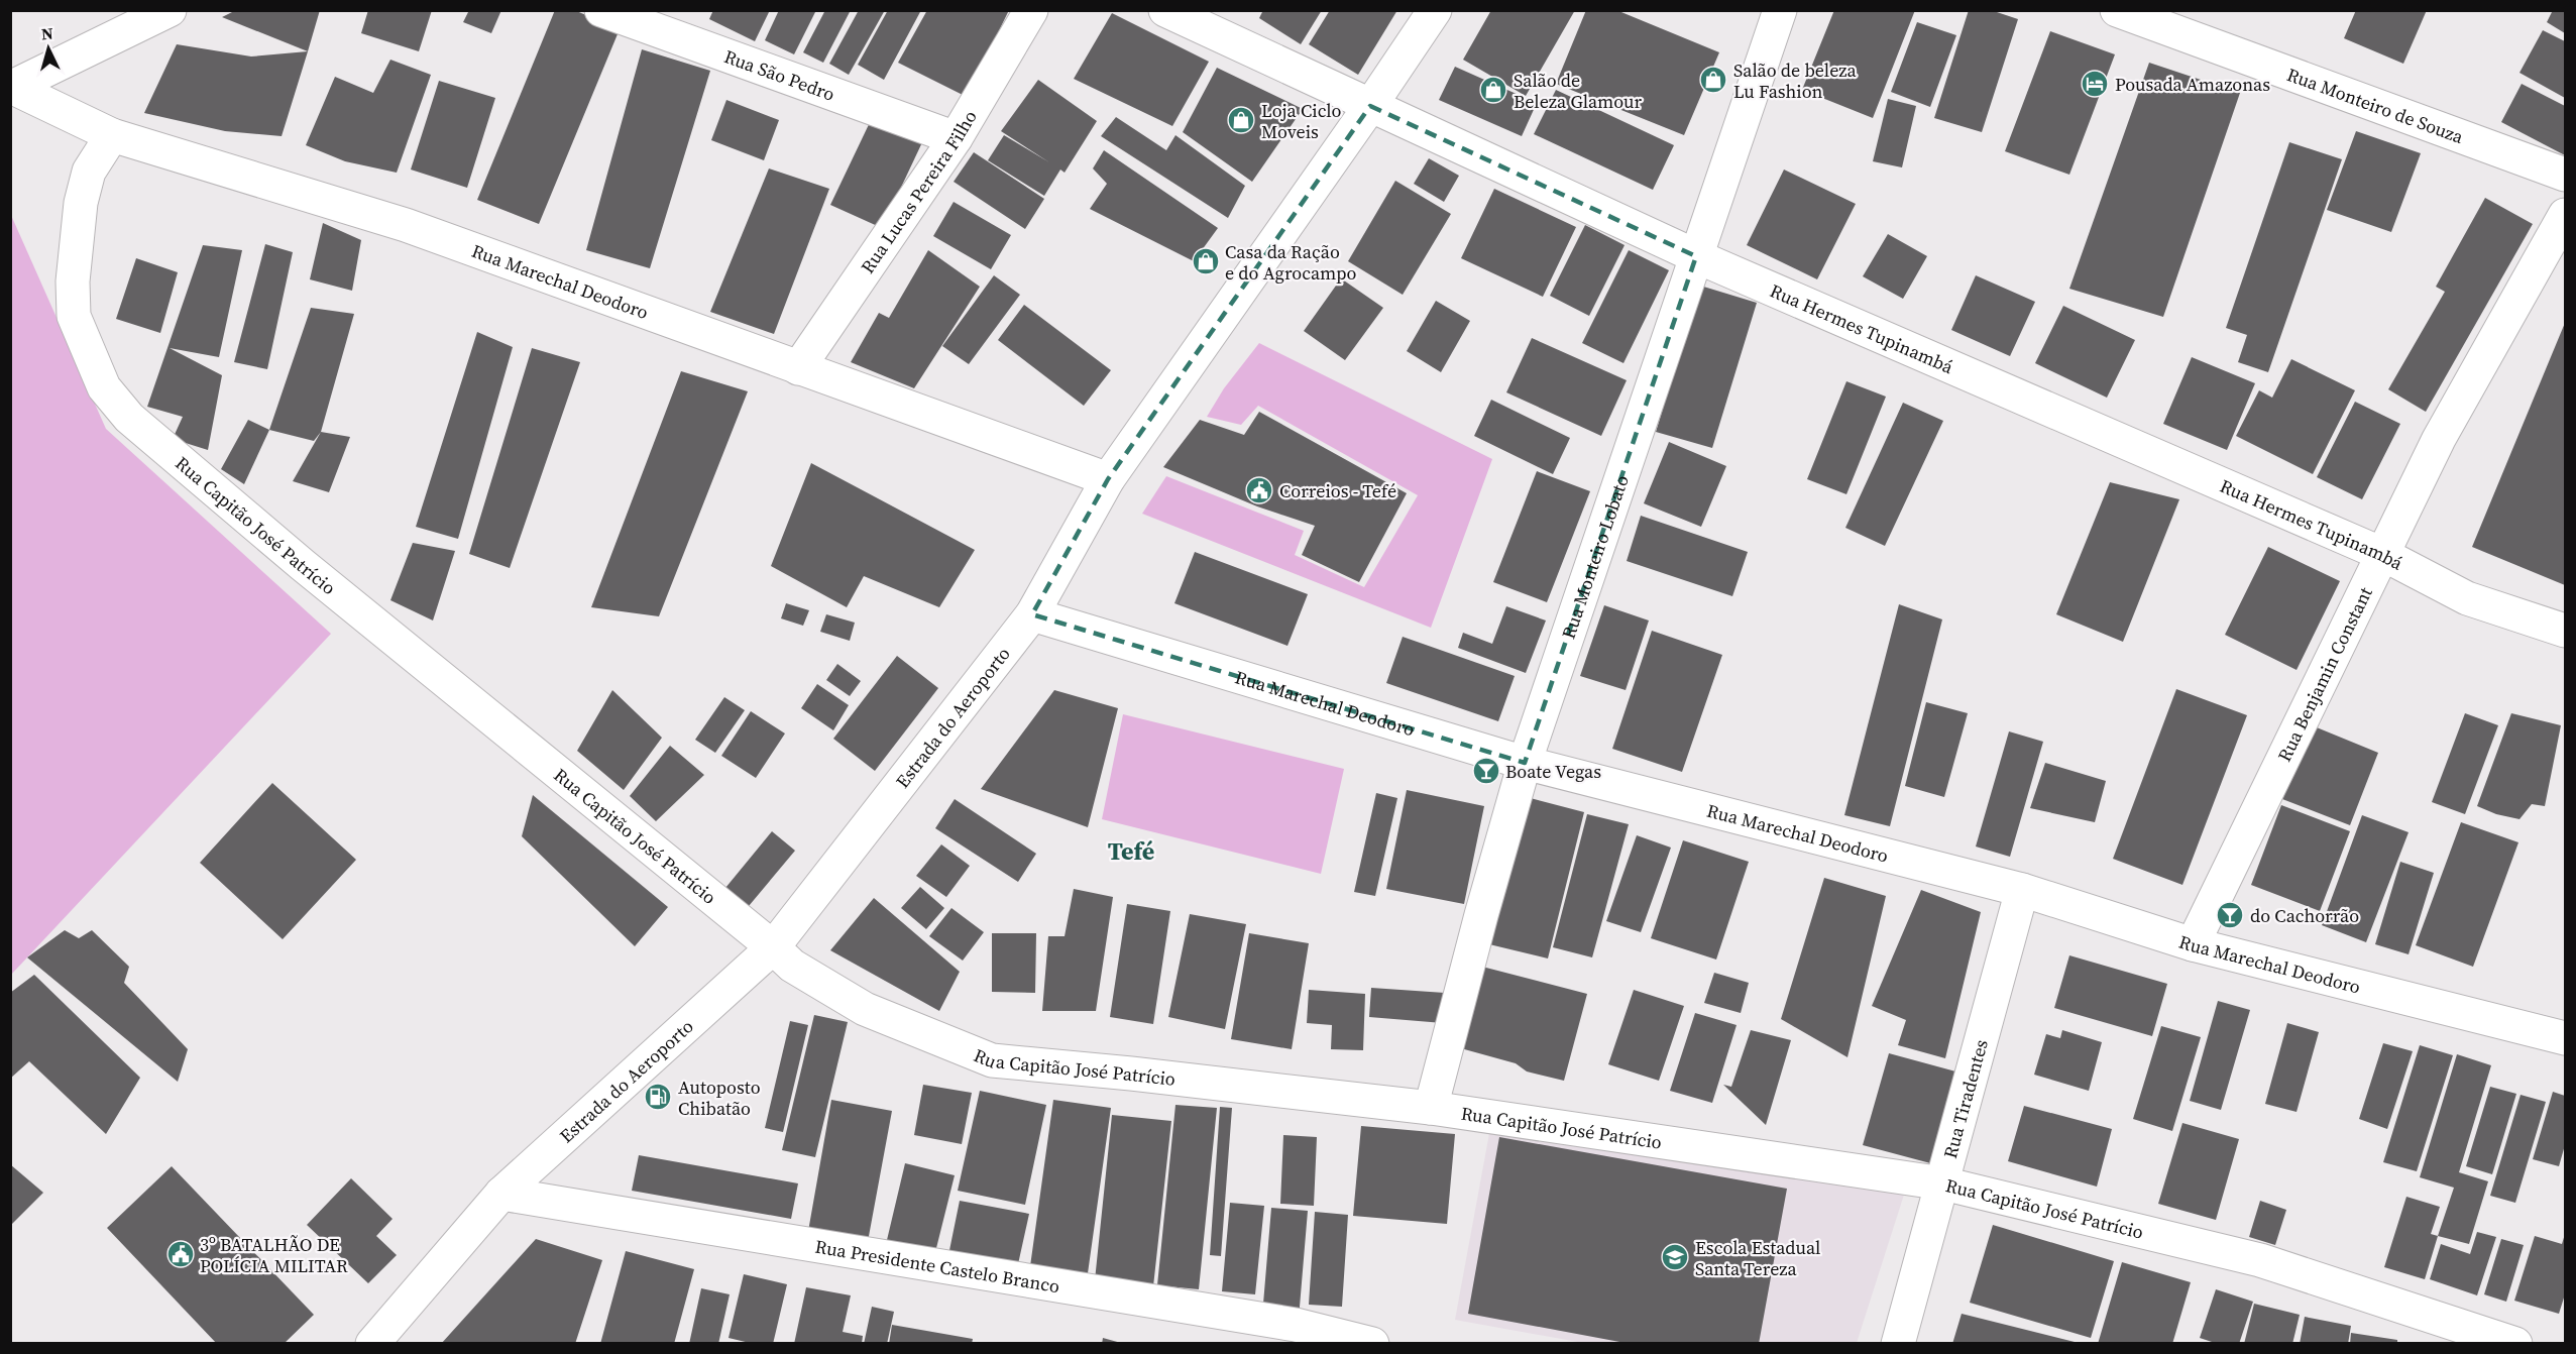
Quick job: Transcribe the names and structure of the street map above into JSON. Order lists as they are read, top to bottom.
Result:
{
  "streets": {
    "street": [
      "Rua São Pedro",
      "Rua Monteiro de Souza",
      "Rua Lucas Pereira Filho",
      "Rua Marechal Deodoro",
      "Rua Hermes Tupinambá",
      "Rua Capitão José Patrício",
      "Rua Monteiro Lobato",
      "Rua Benjamin Constant",
      "Estrada do Aeroporto",
      "Rua Tiradentes",
      "Rua Presidente Castelo Branco"
    ]
  },
  "crossings": [
    ["Rua São Pedro", "Rua Lucas Pereira Filho"],
    ["Rua Lucas Pereira Filho", "Rua Marechal Deodoro"],
    ["Rua Marechal Deodoro", "Rua Capitão José Patrício"],
    ["Rua Marechal Deodoro", "Rua Monteiro Lobato"],
    ["Rua Marechal Deodoro", "Rua Benjamin Constant"],
    ["Rua Marechal Deodoro", "Estrada do Aeroporto"],
    ["Rua Marechal Deodoro", "Rua Tiradentes"],
    ["Rua Hermes Tupinambá", "Rua Monteiro Lobato"],
    ["Rua Hermes Tupinambá", "Rua Benjamin Constant"],
    ["Rua Hermes Tupinambá", "Estrada do Aeroporto"],
    ["Rua Capitão José Patrício", "Rua Monteiro Lobato"],
    ["Rua Capitão José Patrício", "Estrada do Aeroporto"],
    ["Rua Capitão José Patrício", "Rua Tiradentes"],
    ["Estrada do Aeroporto", "Rua Presidente Castelo Branco"]
  ],
  "districts": ["Tefé"],
  "places": {
    "shop": [
      "Salão de beleza Lu Fashion",
      "Salão de Beleza Glamour",
      "Loja Ciclo Moveis",
      "Casa da Ração e do Agrocampo"
    ],
    "hotel": ["Pousada Amazonas"],
    "public building": ["Correios - Tefé", "3º BATALHÃO DE POLÍCIA MILITAR"],
    "bar": ["Boate Vegas", "do Cachorrão"],
    "fuel station": ["Autoposto Chibatão"],
    "school or university": ["Escola Estadual Santa Tereza"]
  },
  "north": "top"
}
